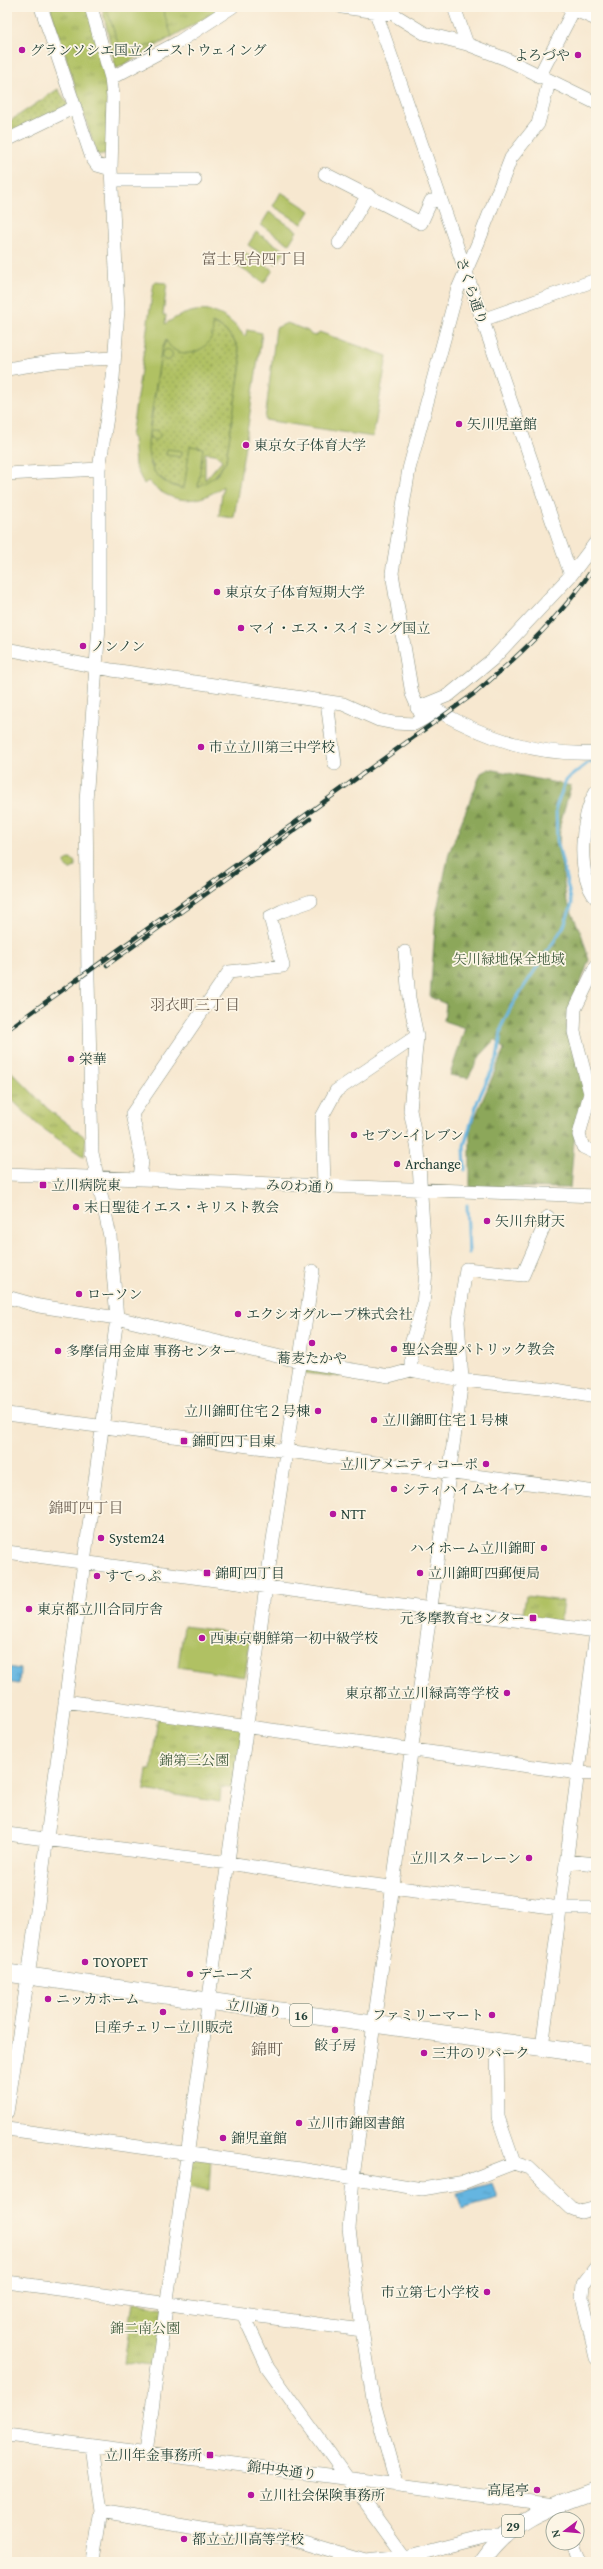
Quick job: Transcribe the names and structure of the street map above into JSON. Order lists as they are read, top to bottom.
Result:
{
  "streets": {
    "main road": ["立川通り", "16", "29"],
    "street": ["さくら通り", "みのわ通り", "錦中央通り"]
  },
  "districts": [
    "富士見台四丁目",
    "羽衣町三丁目",
    "錦町四丁目",
    "錦町"
  ],
  "parks": ["矢川緑地保全地域", "錦第三公園", "錦二南公園"],
  "places": {
    "other": [
      "グランソシエ国立イーストウェイング",
      "よろづや",
      "矢川児童館",
      "東京女子体育大学",
      "東京女子体育短期大学",
      "マイ・エス・スイミング国立",
      "ノンノン",
      "市立立川第三中学校",
      "栄華",
      "セブン-イレブン",
      "Archange",
      "末日聖徒イエス・キリスト教会",
      "矢川弁財天",
      "ローソン",
      "エクシオグループ株式会社",
      "蕎麦たかや",
      "聖公会聖パトリック教会",
      "多摩信用金庫 事務センター",
      "立川錦町住宅２号棟",
      "立川錦町住宅１号棟",
      "立川アメニティコーポ",
      "シティハイムセイワ",
      "NTT",
      "System24",
      "ハイホーム立川錦町",
      "立川錦町四郵便局",
      "すてっぷ",
      "東京都立川合同庁舎",
      "西東京朝鮮第一初中級学校",
      "東京都立立川緑高等学校",
      "立川スターレーン",
      "TOYOPET",
      "デニーズ",
      "ニッカホーム",
      "日産チェリー立川販売",
      "ファミリーマート",
      "餃子房",
      "三井のリパーク",
      "立川市錦図書館",
      "錦児童館",
      "市立第七小学校",
      "高尾亭",
      "立川社会保険事務所",
      "都立立川高等学校"
    ],
    "transit": [
      "立川病院東",
      "錦町四丁目東",
      "錦町四丁目",
      "元多摩教育センター",
      "立川年金事務所"
    ]
  },
  "north": "left"
}
